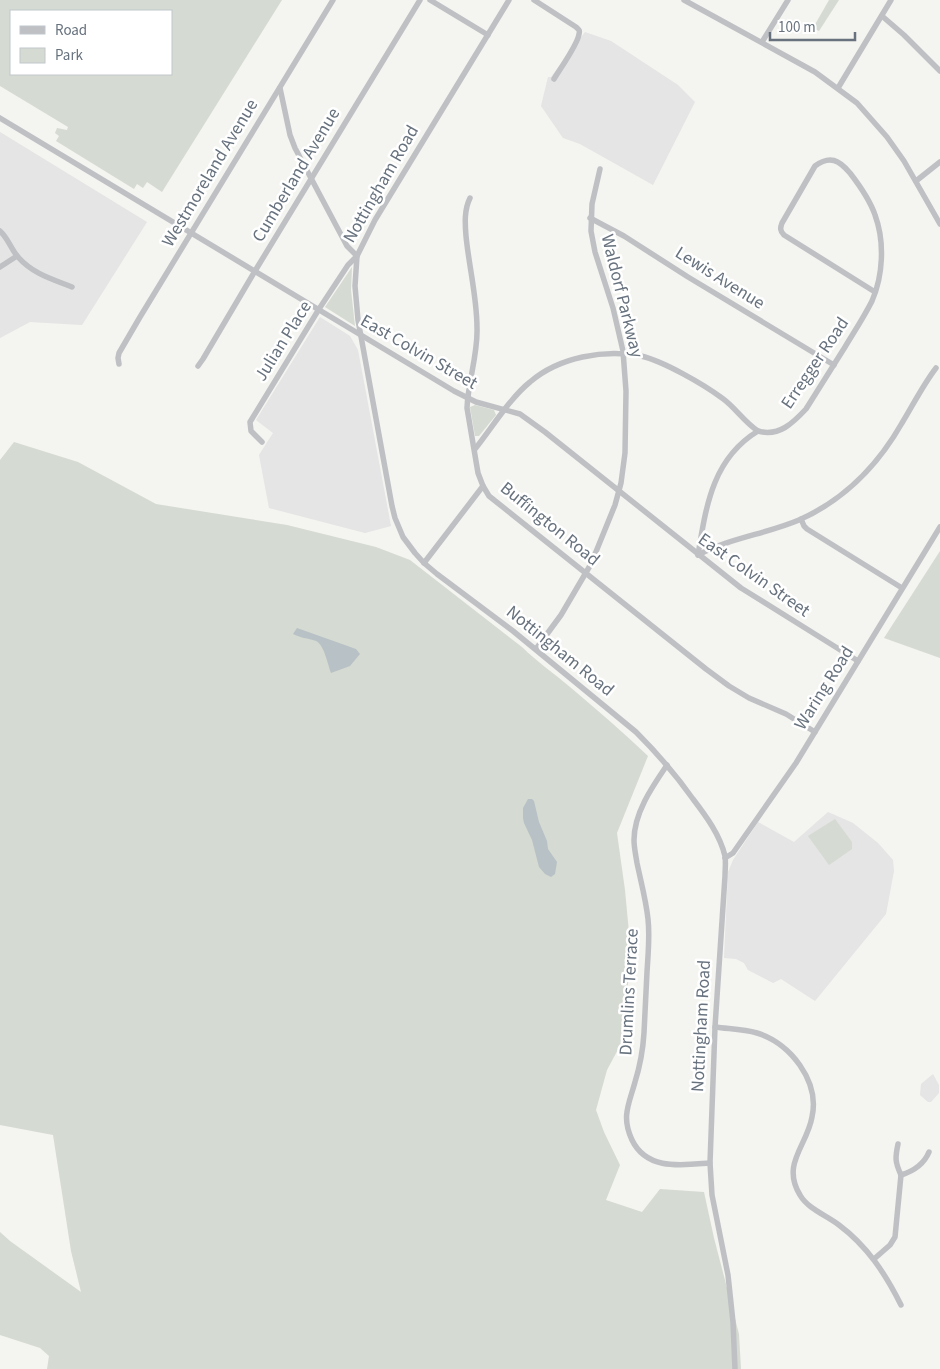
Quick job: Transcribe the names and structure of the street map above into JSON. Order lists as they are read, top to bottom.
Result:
{
  "streets": {
    "street": [
      "Westmoreland Avenue",
      "Cumberland Avenue",
      "Nottingham Road",
      "Lewis Avenue",
      "Waldorf Parkway",
      "Julian Place",
      "East Colvin Street",
      "Erregger Road",
      "Buffington Road",
      "Waring Road",
      "Drumlins Terrace"
    ]
  },
  "crossings": [
    ["Westmoreland Avenue", "East Colvin Street"],
    ["Cumberland Avenue", "East Colvin Street"],
    ["Nottingham Road", "Waldorf Parkway"],
    ["Nottingham Road", "Julian Place"],
    ["Nottingham Road", "East Colvin Street"],
    ["Nottingham Road", "Waring Road"],
    ["Nottingham Road", "Drumlins Terrace"],
    ["Lewis Avenue", "Waldorf Parkway"],
    ["Lewis Avenue", "Erregger Road"],
    ["Waldorf Parkway", "East Colvin Street"],
    ["Waldorf Parkway", "Buffington Road"],
    ["Julian Place", "East Colvin Street"],
    ["East Colvin Street", "Buffington Road"],
    ["East Colvin Street", "Waring Road"],
    ["Buffington Road", "Waring Road"]
  ],
  "legend": ["Road", "Park"],
  "scale_bar": "100 m"
}
